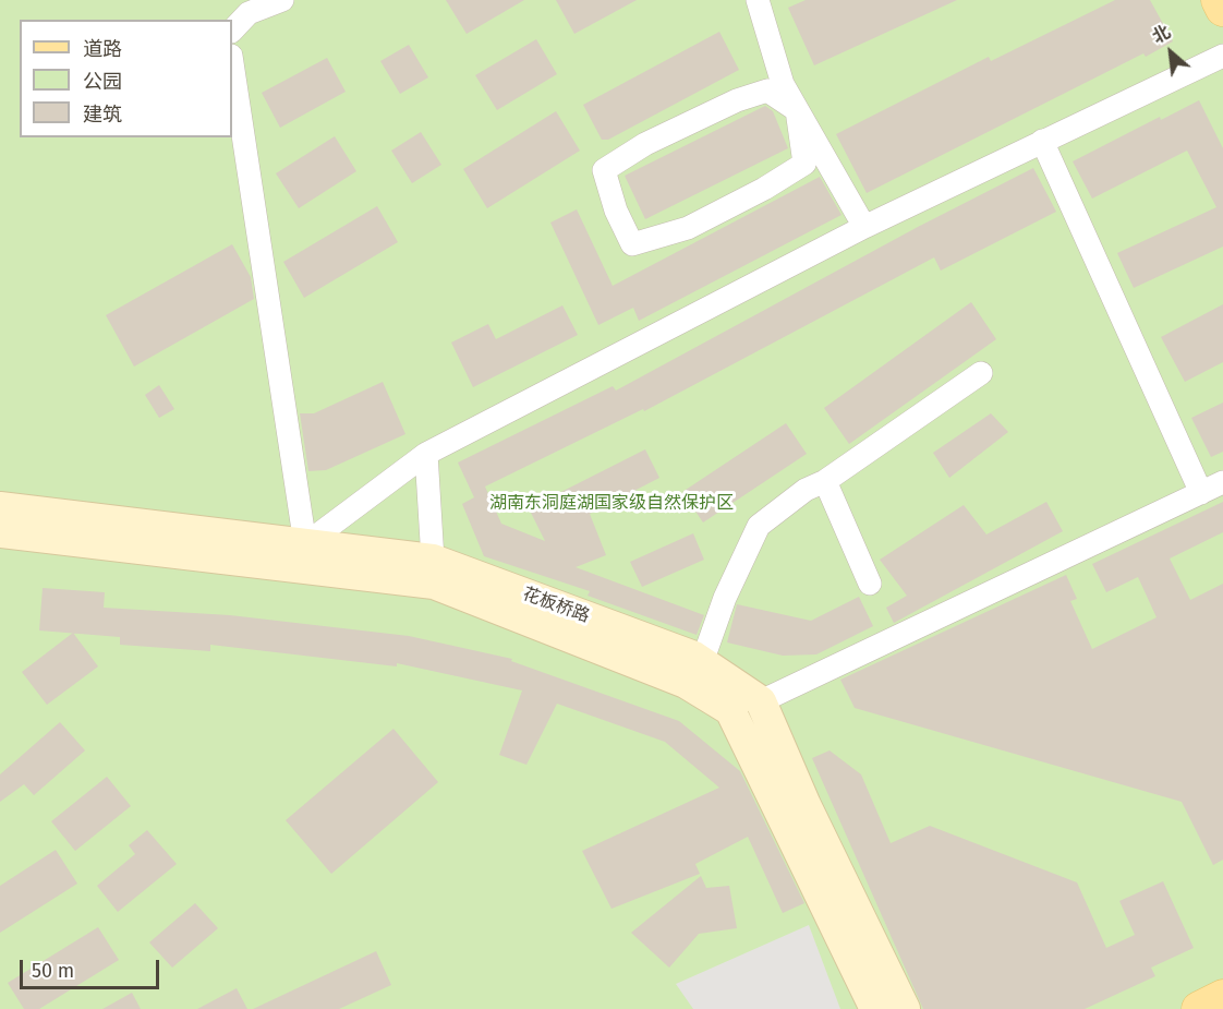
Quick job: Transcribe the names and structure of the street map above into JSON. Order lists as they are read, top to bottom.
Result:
{
  "streets": {
    "street": ["花板桥路"]
  },
  "parks": ["湖南东洞庭湖国家级自然保护区"],
  "legend": ["道路", "公园", "建筑"],
  "scale_bar": "50 m",
  "north": "top left"
}
